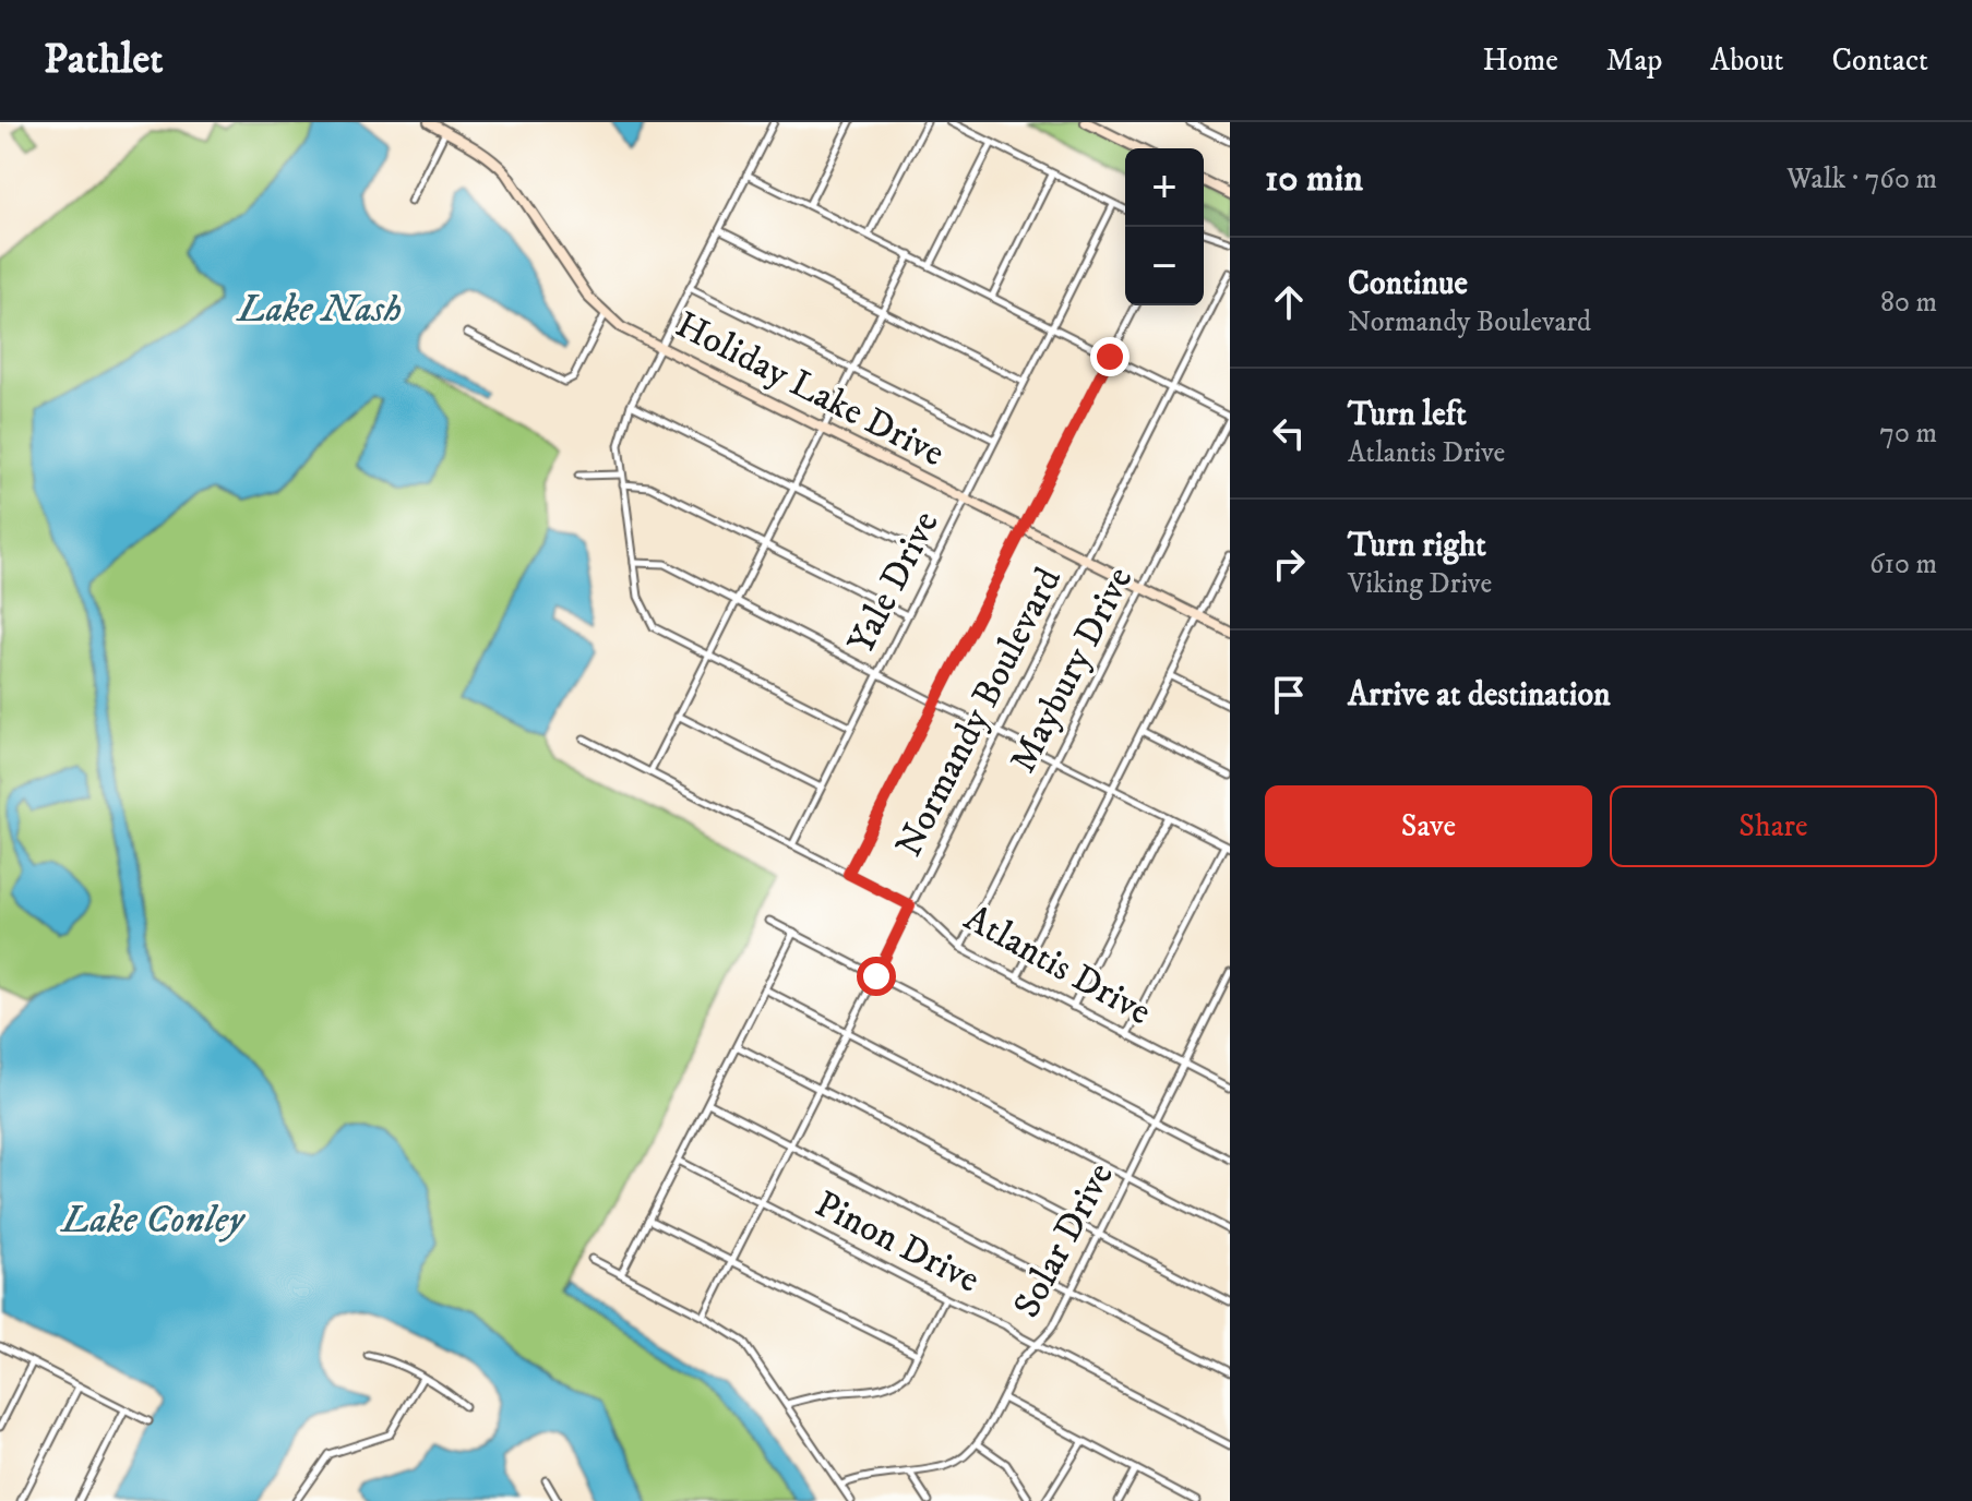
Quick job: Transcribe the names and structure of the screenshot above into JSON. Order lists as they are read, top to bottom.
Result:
{
  "streets": {
    "street": [
      "Holiday Lake Drive",
      "Yale Drive",
      "Maybury Drive",
      "Normandy Boulevard",
      "Atlantis Drive",
      "Solar Drive",
      "Pinon Drive"
    ]
  },
  "crossings": [
    ["Holiday Lake Drive", "Yale Drive"],
    ["Holiday Lake Drive", "Maybury Drive"],
    ["Holiday Lake Drive", "Normandy Boulevard"],
    ["Yale Drive", "Atlantis Drive"],
    ["Maybury Drive", "Atlantis Drive"],
    ["Normandy Boulevard", "Atlantis Drive"],
    ["Normandy Boulevard", "Pinon Drive"],
    ["Atlantis Drive", "Solar Drive"],
    ["Solar Drive", "Pinon Drive"]
  ],
  "water": ["Lake Nash", "Lake Conley"],
  "page": {
    "header": "Pathlet",
    "nav": [
      "Home",
      "Map",
      "About",
      "Contact"
    ],
    "heading": ["10 min", "Walk · 760 m"],
    "map_buttons": ["+", "−"],
    "list": [
      ["Continue", "Normandy Boulevard", "80 m"],
      ["Turn left", "Atlantis Drive", "70 m"],
      ["Turn right", "Viking Drive", "610 m"],
      "Arrive at destination"
    ],
    "buttons": ["Save", "Share"]
  }
}
